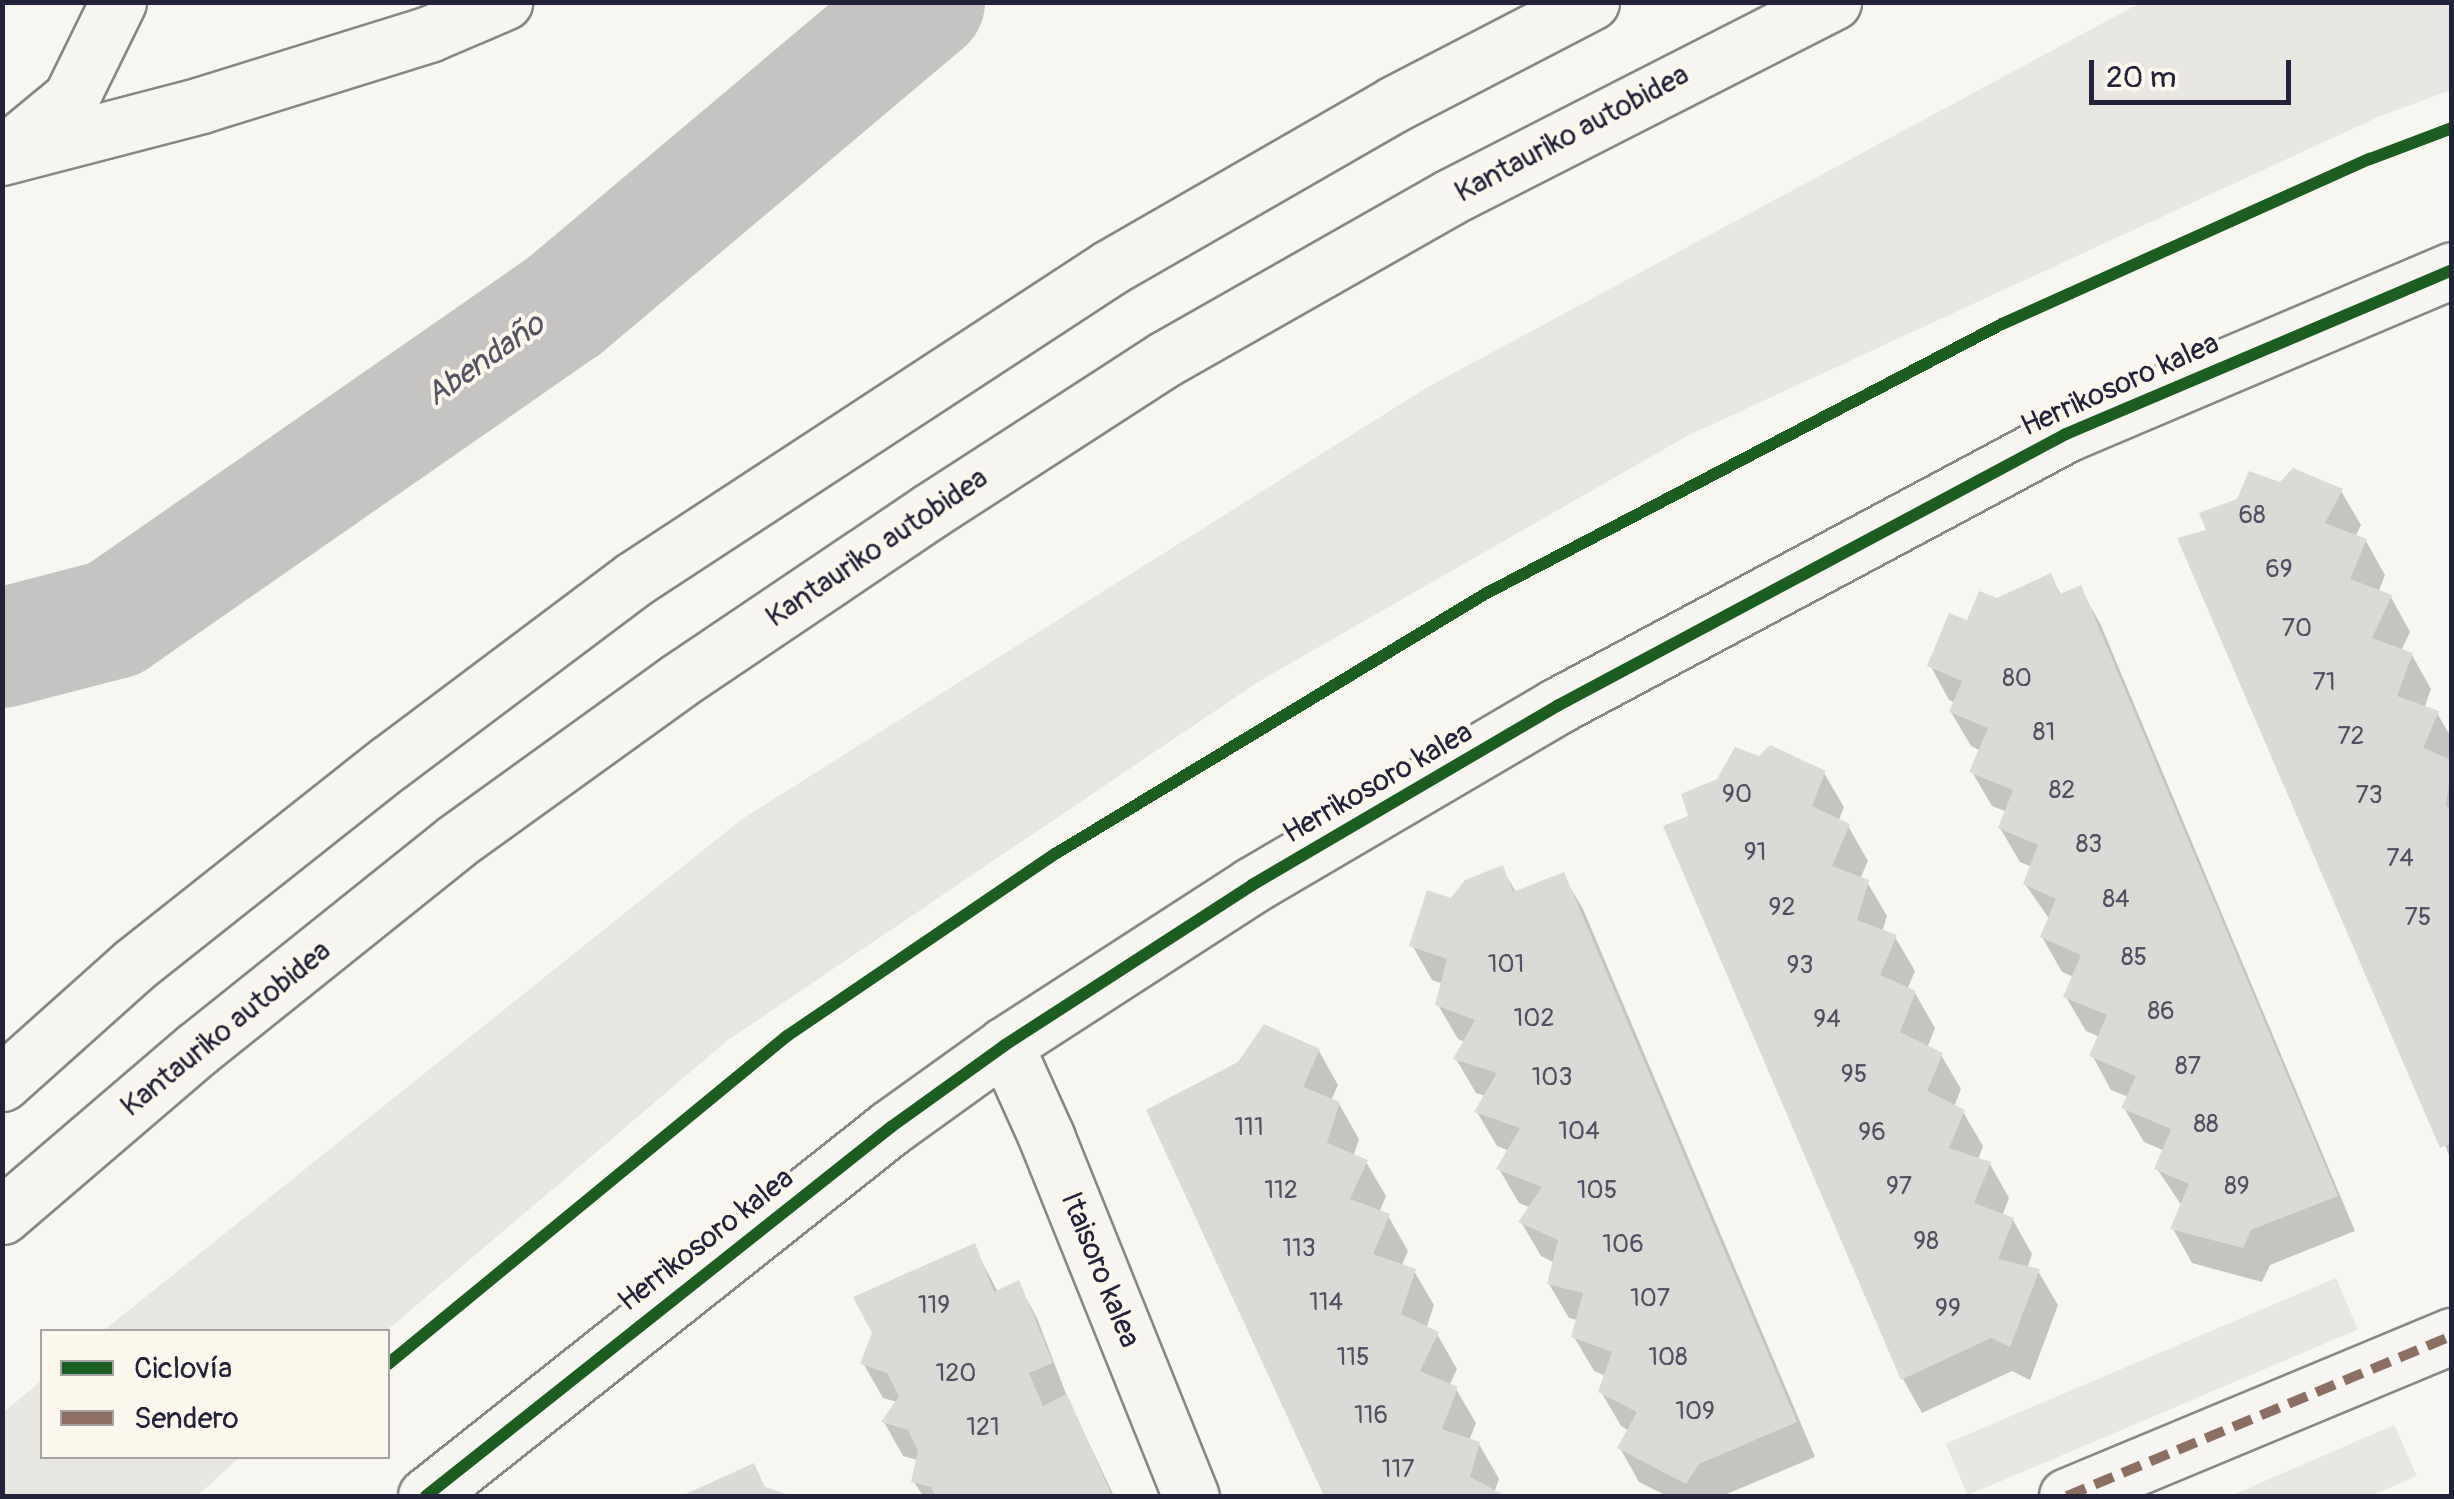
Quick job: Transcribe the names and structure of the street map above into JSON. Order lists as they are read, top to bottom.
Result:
{
  "streets": {
    "main road": ["Kantauriko autobidea", "Herrikosoro kalea", "Itaisoro kalea"]
  },
  "crossings": [
    ["Herrikosoro kalea", "Itaisoro kalea"]
  ],
  "water": ["Abendaño"],
  "house_numbers": [
    "68",
    "69",
    "70",
    "80",
    "71",
    "81",
    "72",
    "82",
    "90",
    "73",
    "83",
    "91",
    "74",
    "84",
    "92",
    "75",
    "85",
    "101",
    "93",
    "86",
    "102",
    "94",
    "87",
    "95",
    "103",
    "88",
    "111",
    "104",
    "96",
    "97",
    "89",
    "112",
    "105",
    "98",
    "106",
    "113",
    "107",
    "114",
    "119",
    "99",
    "115",
    "108",
    "120",
    "109",
    "116",
    "121",
    "117"
  ],
  "legend": ["Ciclovía", "Sendero"],
  "scale_bar": "20 m"
}
